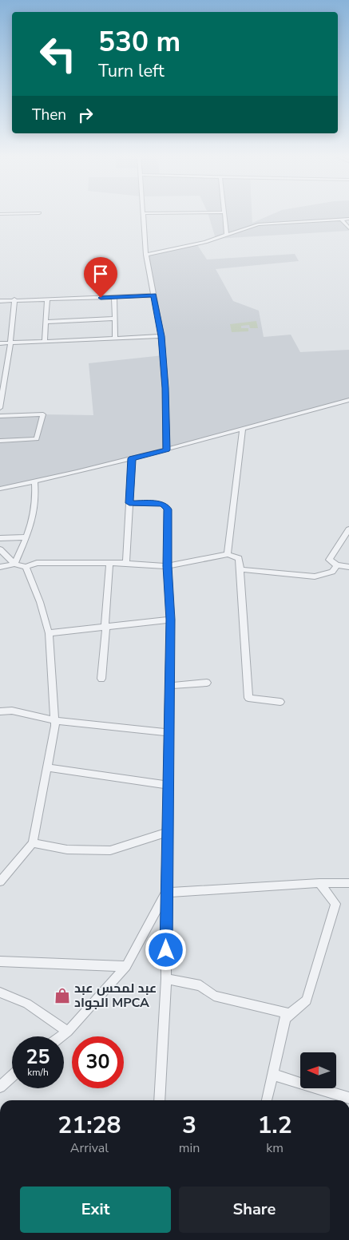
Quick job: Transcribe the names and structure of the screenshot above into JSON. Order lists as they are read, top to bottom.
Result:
{
  "places": {
    "shop": ["عبد لمحس عبد الجواد MPCA"]
  },
  "north": "left",
  "page": {
    "turn": ["530 m", "Turn left"],
    "then": "Then",
    "speed": "25 km/h",
    "limit": "30",
    "eta": [
      "21:28",
      "Arrival",
      "3",
      "min",
      "1.2",
      "km"
    ],
    "buttons": ["Exit", "Share"]
  }
}
